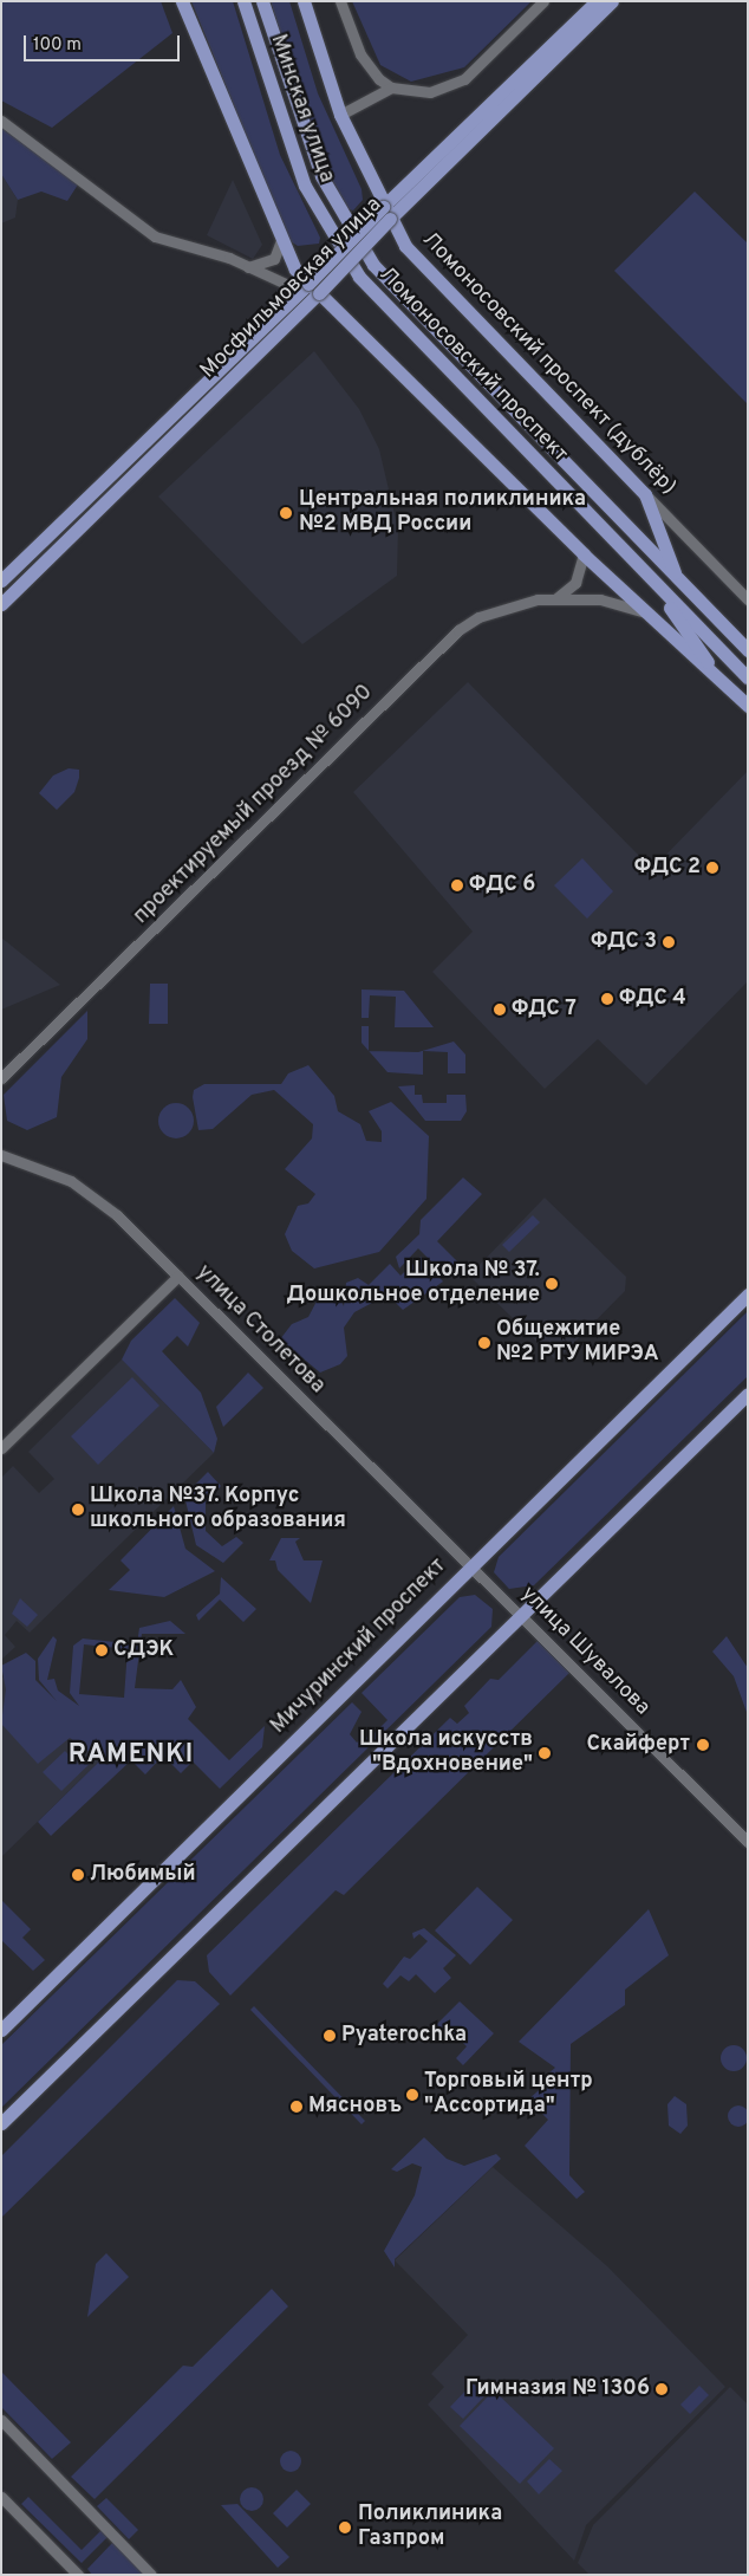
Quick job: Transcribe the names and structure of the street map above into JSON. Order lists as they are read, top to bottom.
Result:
{
  "streets": {
    "main road": [
      "Минская улица",
      "Мосфильмовская улица",
      "Ломоносовский проспект (дублёр)",
      "Ломоносовский проспект",
      "Мичуринский проспект"
    ],
    "street": ["проектируемый проезд № 6090", "улица Столетова", "улица Шувалова"]
  },
  "crossings": [
    ["Минская улица", "Ломоносовский проспект"],
    ["Мосфильмовская улица", "Ломоносовский проспект (дублёр)"],
    ["улица Столетова", "Мичуринский проспект"],
    ["улица Столетова", "улица Шувалова"],
    ["Мичуринский проспект", "улица Шувалова"]
  ],
  "districts": ["RAMENKI"],
  "places": [
    "Центральная поликлиника №2 МВД России",
    "ФДС 2",
    "ФДС 6",
    "ФДС 3",
    "ФДС 4",
    "ФДС 7",
    "Школа № 37. Дошкольное отделение",
    "Общежитие №2 РТУ МИРЭА",
    "Школа №37. Корпус школьного образования",
    "СДЭК",
    "Скайферт",
    "Школа искусств \"Вдохновение\"",
    "Любимый",
    "Pyaterochka",
    "Торговый центр \"Ассортида\"",
    "Мясновъ",
    "Гимназия № 1306",
    "Поликлиника Газпром"
  ],
  "scale_bar": "100 m"
}
